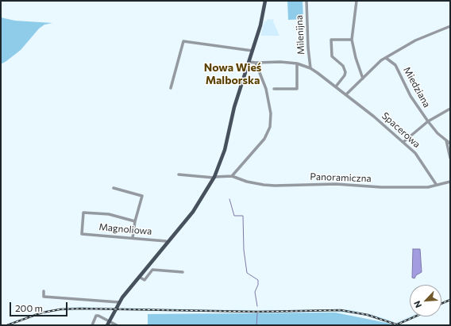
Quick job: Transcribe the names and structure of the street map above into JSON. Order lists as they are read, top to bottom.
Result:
{
  "streets": {
    "street": [
      "Milenijna",
      "Miedziana",
      "Spacerowa",
      "Panoramiczna",
      "Magnoliowa"
    ]
  },
  "crossings": [
    ["Milenijna", "Spacerowa"],
    ["Spacerowa", "Panoramiczna"]
  ],
  "districts": ["Nowa Wieś Malborska"],
  "scale_bar": "200 m",
  "north": "bottom left"
}
